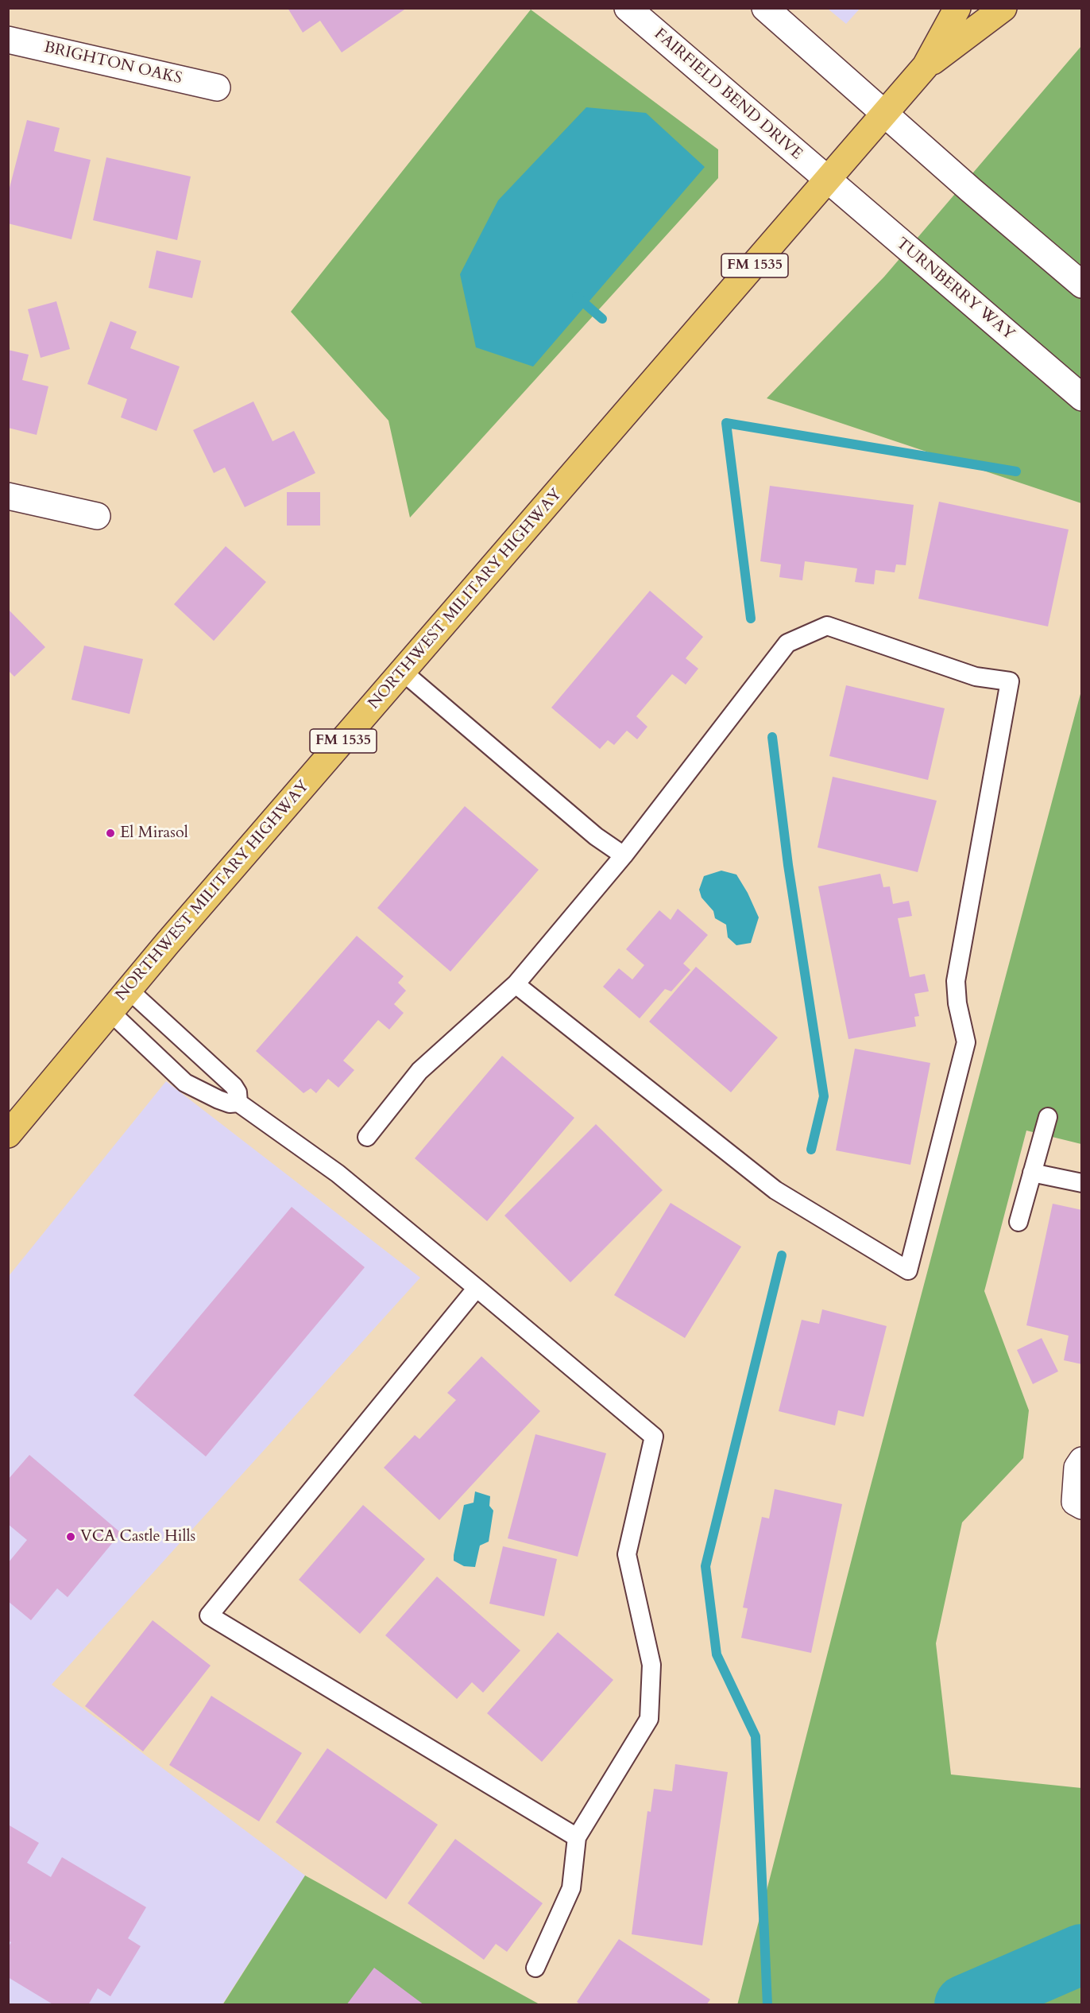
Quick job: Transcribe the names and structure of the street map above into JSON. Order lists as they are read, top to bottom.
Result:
{
  "streets": {
    "main road": ["FM 1535", "NORTHWEST MILITARY HIGHWAY"],
    "street": ["BRIGHTON OAKS", "FAIRFIELD BEND DRIVE", "TURNBERRY WAY"]
  },
  "crossings": [
    ["FAIRFIELD BEND DRIVE", "TURNBERRY WAY"],
    ["FAIRFIELD BEND DRIVE", "NORTHWEST MILITARY HIGHWAY"],
    ["TURNBERRY WAY", "NORTHWEST MILITARY HIGHWAY"]
  ],
  "places": ["El Mirasol", "VCA Castle Hills"]
}
